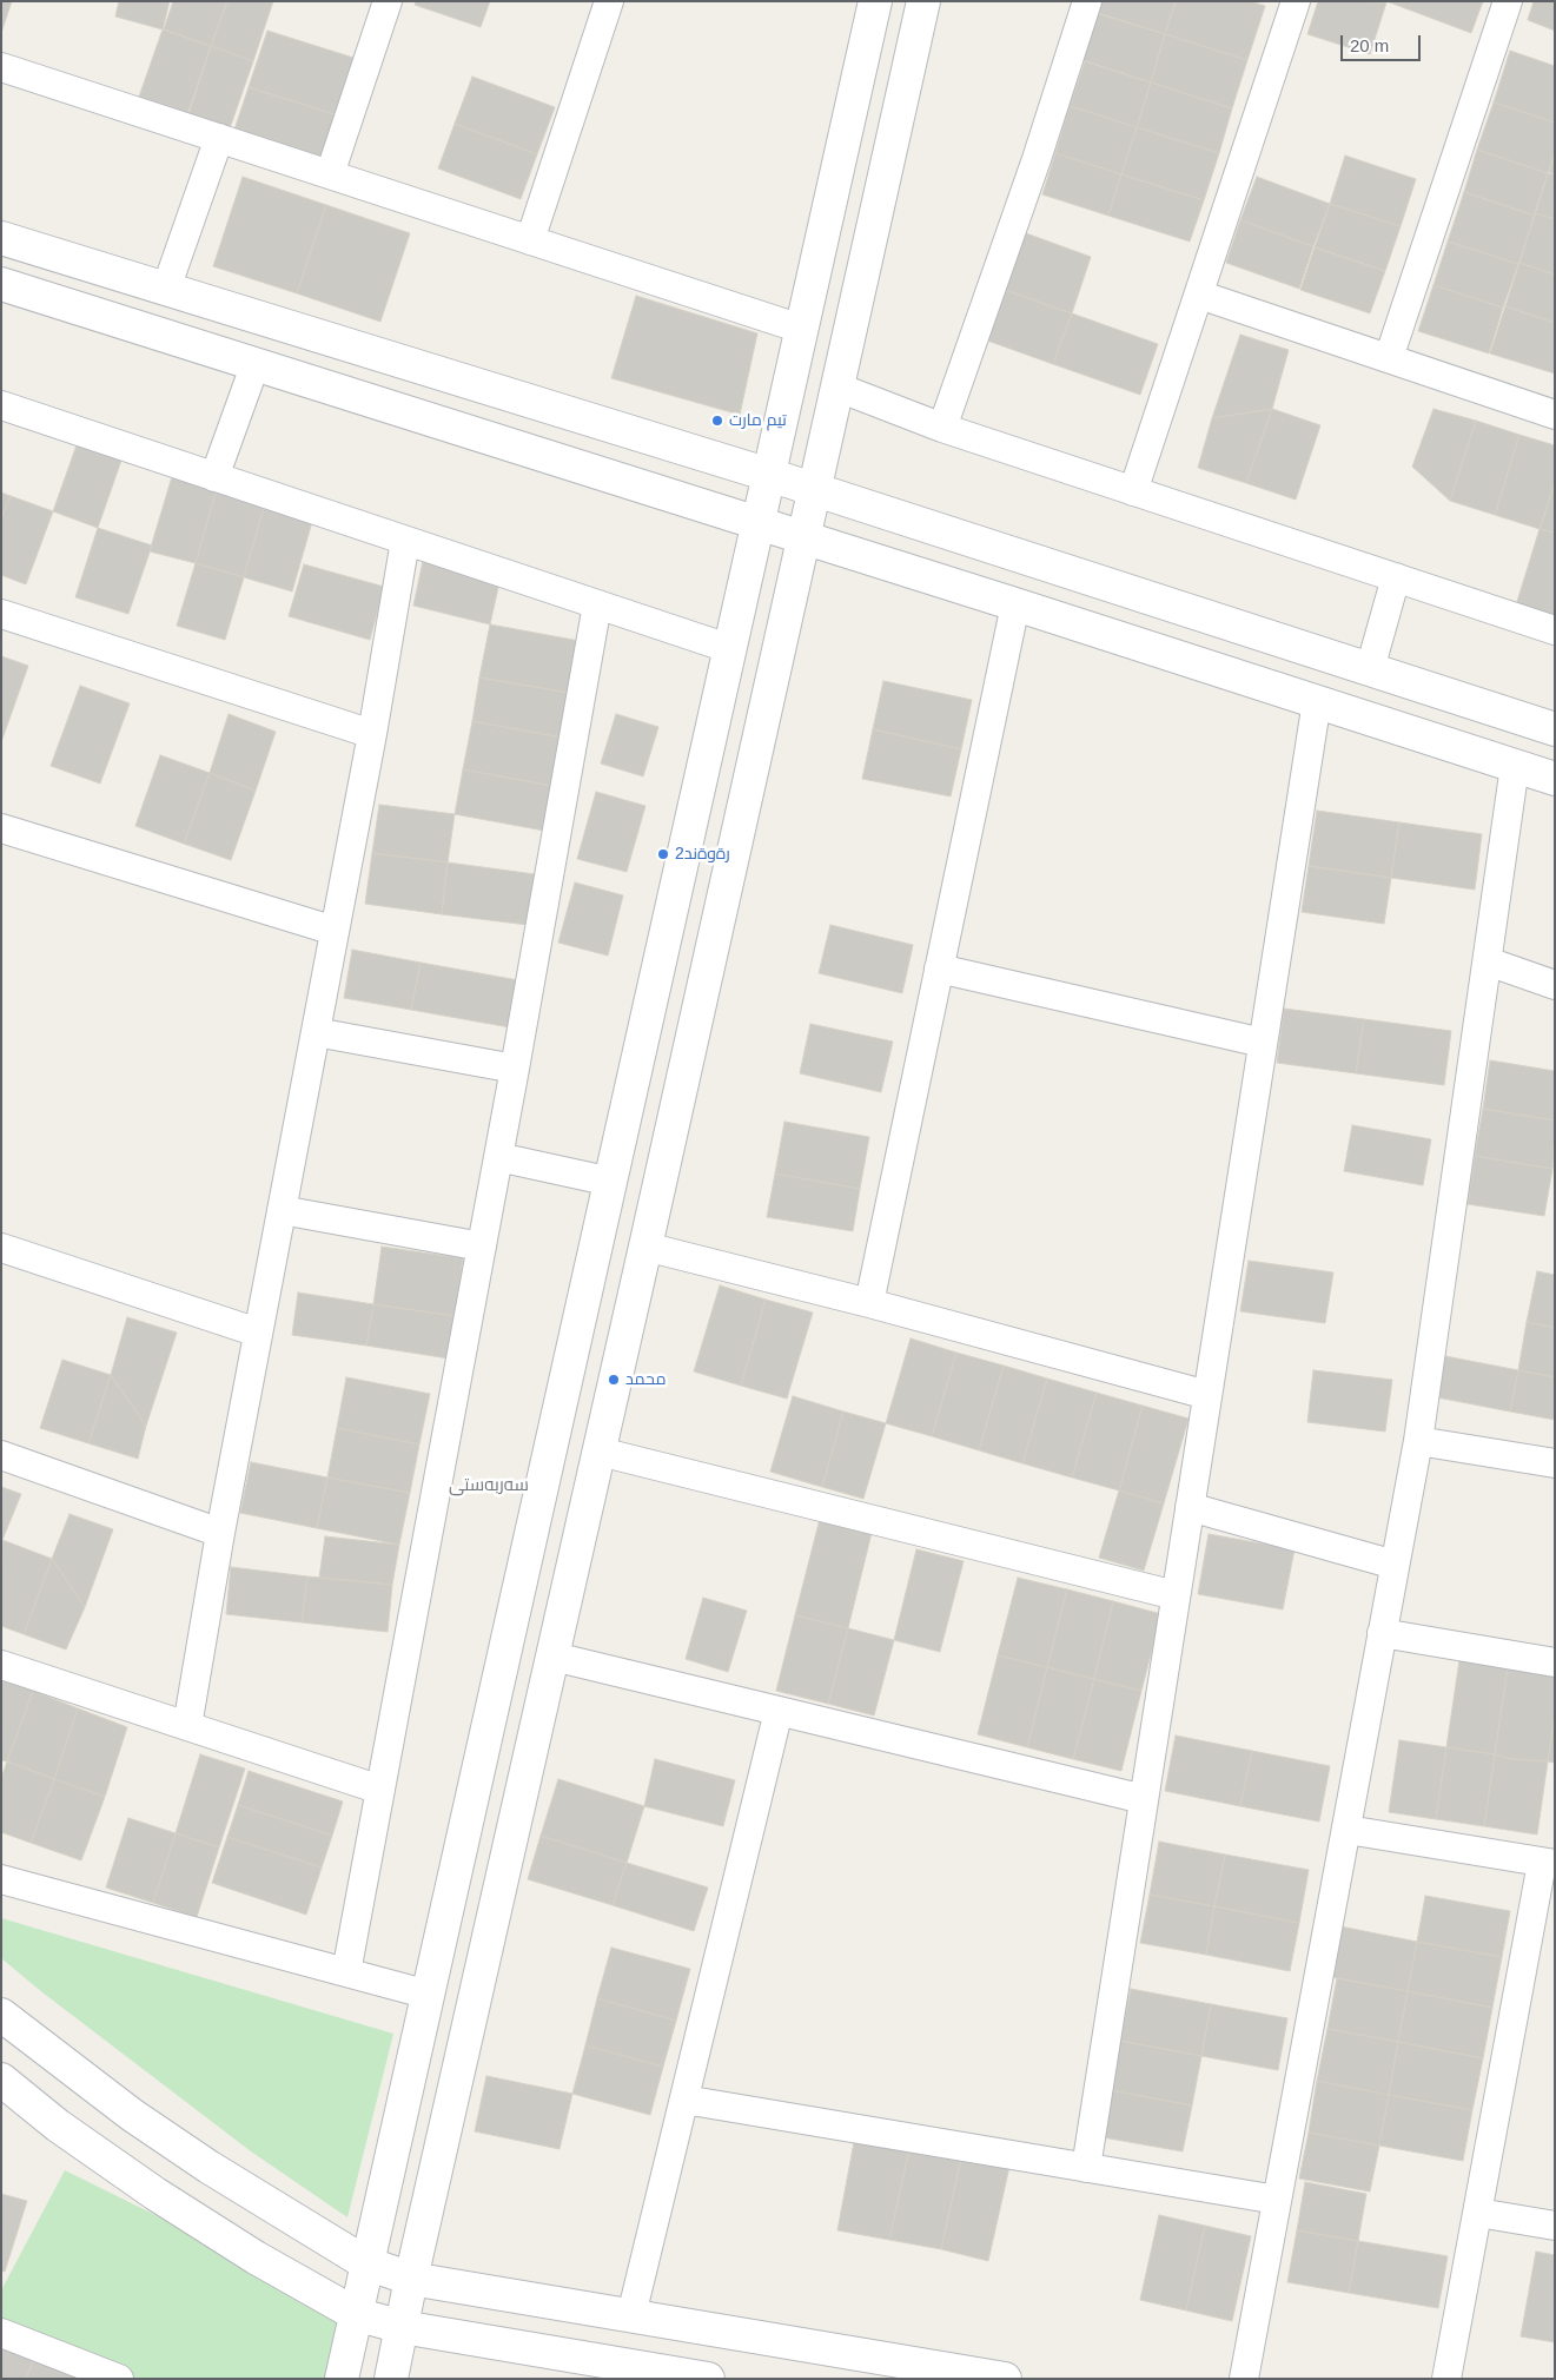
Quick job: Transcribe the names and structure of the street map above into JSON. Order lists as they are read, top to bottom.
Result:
{
  "districts": ["سه‌ربه‌ستی"],
  "places": ["تیم مارت", "رةوةند2", "محمد"],
  "scale_bar": "20 m"
}
